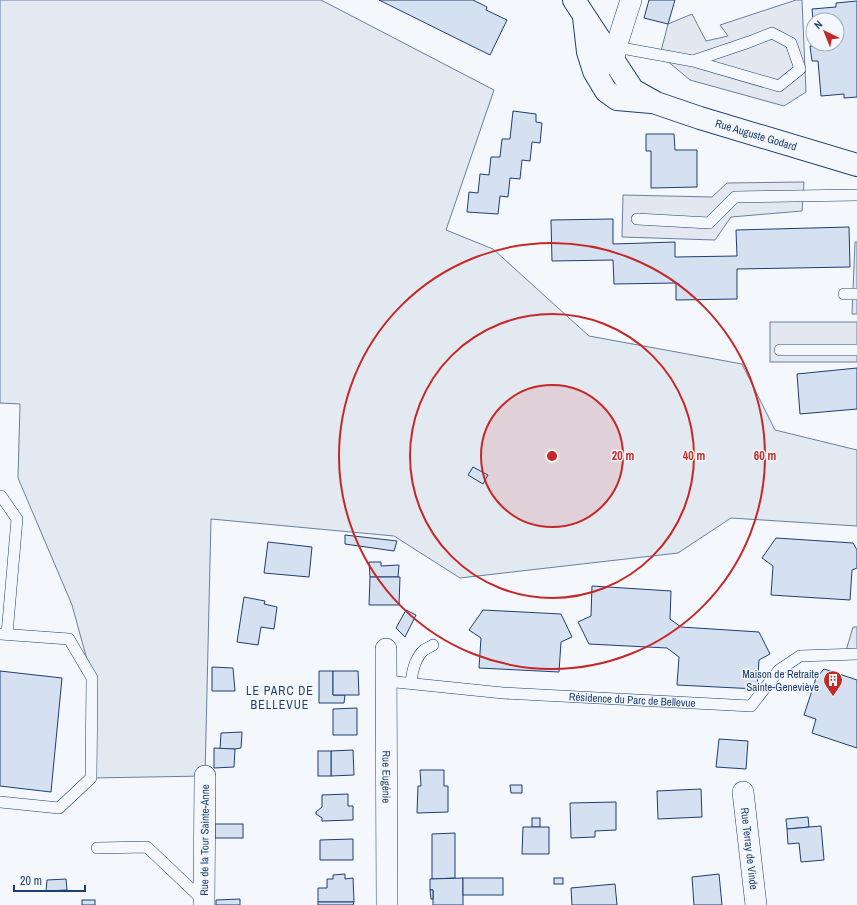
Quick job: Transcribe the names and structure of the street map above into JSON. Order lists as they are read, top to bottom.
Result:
{
  "streets": {
    "street": [
      "Rue Auguste Godard",
      "Rue Eugénie",
      "Rue de la Tour Sainte-Anne",
      "Rue Terray de Vinde"
    ],
    "lane": ["Résidence du Parc de Bellevue"]
  },
  "crossings": [
    ["Résidence du Parc de Bellevue", "Rue Eugénie"]
  ],
  "districts": ["LE PARC DE BELLEVUE"],
  "places": {
    "building": ["Maison de Retraite Sainte-Geneviève"]
  },
  "scale_bar": "20 m",
  "north": "top left",
  "rings": ["20 m", "40 m", "60 m"]
}
